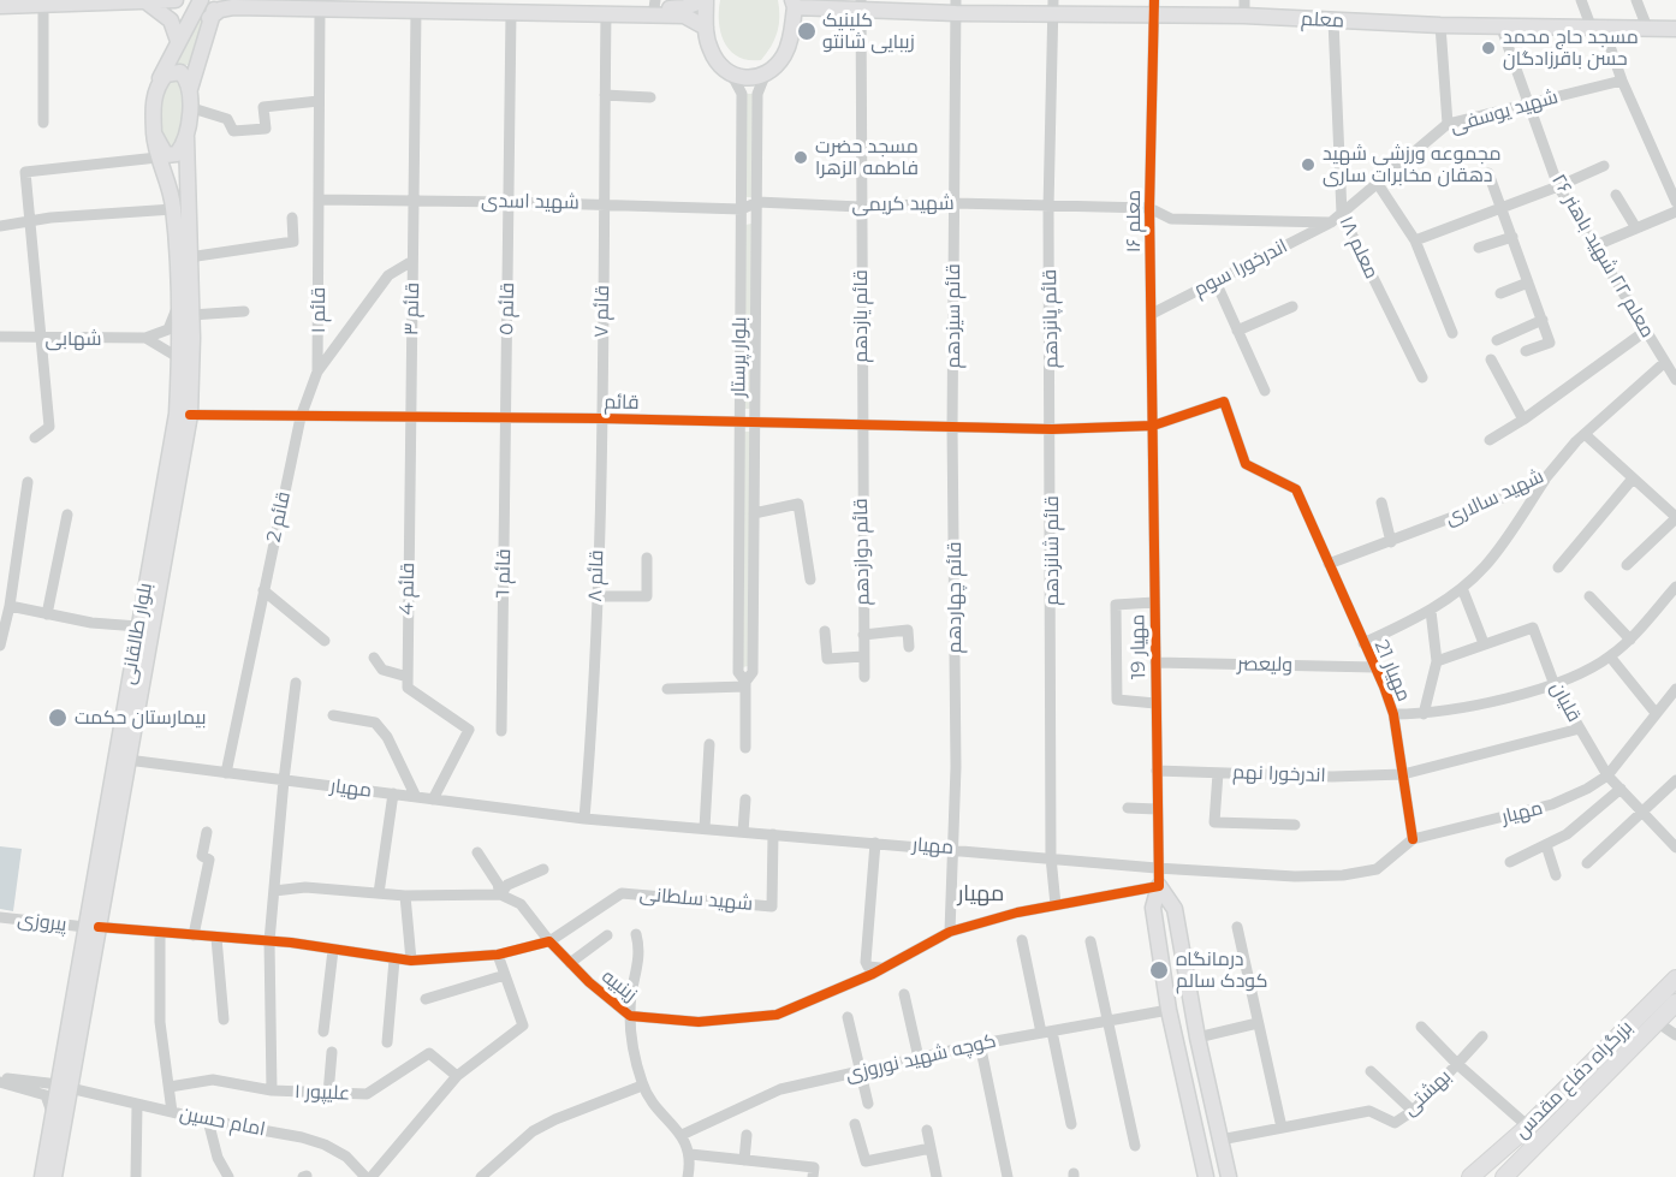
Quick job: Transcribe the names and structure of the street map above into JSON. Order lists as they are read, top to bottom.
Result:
{
  "streets": {
    "highway": ["بزرگراه دفاع مقدس"],
    "main road": ["معلم", "بلوار طالقانی"],
    "street": [
      "شهید یوسفی",
      "شهید اسدی",
      "شهید کریمی",
      "معلم ۱۶",
      "معلم ۱۸",
      "معلم ۲۲ شهید باهنر ۲۶",
      "اندرخورا سوم",
      "قائم ٣",
      "قائم ٥",
      "قائم ١",
      "قائم ٧",
      "قائم یازدهم",
      "قائم سیزدهم",
      "قائم پانزدهم",
      "شهابی",
      "بلوار پرستار",
      "قائم",
      "شهید سالاری",
      "قائم 2",
      "قائم شانزدهم",
      "قائم دوازدهم",
      "قائم ٦",
      "قائم ٨",
      "قائم 4",
      "قائم چهاردهم",
      "مهیار 19",
      "ولیعصر",
      "مهیار 21",
      "قلیان",
      "اندرخورا نهم",
      "مهیار",
      "شهید سلطانی",
      "پیروزی",
      "زینبیه",
      "کوچه شهید نوروزی",
      "علیپور ۱",
      "بهشتی",
      "امام حسین"
    ]
  },
  "crossings": [
    ["معلم", "معلم ۱۶"],
    ["معلم", "معلم ۱۸"],
    ["معلم", "معلم ۲۲ شهید باهنر ۲۶"],
    ["معلم", "قائم یازدهم"],
    ["معلم", "قائم سیزدهم"],
    ["معلم", "قائم پانزدهم"],
    ["شهید یوسفی", "شهید کریمی"],
    ["شهید یوسفی", "معلم ۱۸"],
    ["شهید یوسفی", "معلم ۲۲ شهید باهنر ۲۶"],
    ["شهید یوسفی", "اندرخورا سوم"],
    ["شهید اسدی", "قائم ٣"],
    ["شهید اسدی", "قائم ٥"],
    ["شهید اسدی", "قائم ١"],
    ["شهید اسدی", "قائم ٧"],
    ["شهید اسدی", "بلوار پرستار"],
    ["شهید کریمی", "معلم ۱۶"],
    ["شهید کریمی", "اندرخورا سوم"],
    ["شهید کریمی", "قائم یازدهم"],
    ["شهید کریمی", "قائم سیزدهم"],
    ["شهید کریمی", "قائم پانزدهم"],
    ["شهید کریمی", "بلوار پرستار"],
    ["معلم ۱۶", "اندرخورا سوم"],
    ["معلم ۱۶", "قائم"],
    ["معلم ۱۶", "مهیار 19"],
    ["معلم ۱۶", "مهیار 21"],
    ["معلم ۲۲ شهید باهنر ۲۶", "شهید سالاری"],
    ["قائم ٣", "قائم"],
    ["قائم ٣", "قائم 4"],
    ["قائم ٥", "قائم"],
    ["قائم ٥", "قائم ٦"],
    ["قائم ١", "قائم"],
    ["قائم ١", "قائم 2"],
    ["قائم ٧", "قائم"],
    ["قائم ٧", "قائم ٨"],
    ["قائم یازدهم", "قائم"],
    ["قائم یازدهم", "قائم دوازدهم"],
    ["قائم سیزدهم", "قائم"],
    ["قائم سیزدهم", "قائم چهاردهم"],
    ["قائم پانزدهم", "قائم"],
    ["قائم پانزدهم", "قائم شانزدهم"],
    ["بلوار پرستار", "قائم"],
    ["قائم", "قائم 2"],
    ["قائم", "قائم شانزدهم"],
    ["قائم", "قائم دوازدهم"],
    ["قائم", "قائم ٦"],
    ["قائم", "قائم ٨"],
    ["قائم", "قائم 4"],
    ["قائم", "قائم چهاردهم"],
    ["قائم", "بلوار طالقانی"],
    ["قائم", "مهیار 19"],
    ["قائم", "مهیار 21"],
    ["شهید سالاری", "مهیار 21"],
    ["قائم 2", "مهیار"],
    ["قائم شانزدهم", "مهیار"],
    ["قائم شانزدهم", "زینبیه"],
    ["قائم ٨", "مهیار"],
    ["قائم چهاردهم", "مهیار"],
    ["قائم چهاردهم", "زینبیه"],
    ["بلوار طالقانی", "مهیار"],
    ["بلوار طالقانی", "پیروزی"],
    ["بلوار طالقانی", "امام حسین"],
    ["مهیار 19", "ولیعصر"],
    ["مهیار 19", "مهیار 21"],
    ["مهیار 19", "اندرخورا نهم"],
    ["مهیار 19", "مهیار"],
    ["مهیار 19", "زینبیه"],
    ["ولیعصر", "مهیار 21"],
    ["مهیار 21", "اندرخورا نهم"],
    ["مهیار 21", "مهیار"],
    ["قلیان", "اندرخورا نهم"],
    ["قلیان", "مهیار"],
    ["مهیار", "شهید سلطانی"],
    ["شهید سلطانی", "زینبیه"],
    ["بزرگراه دفاع مقدس", "بهشتی"]
  ],
  "districts": ["مهیار"],
  "places": [
    "کلینیک زیبایی شانتو",
    "مسجد حاج محمد حسن باقرزادگان",
    "مسجد حضرت فاطمه الزهرا",
    "مجموعه ورزشی شهید دهقان مخابرات ساری",
    "بیمارستان حکمت",
    "درمانگاه کودک سالم"
  ]
}
